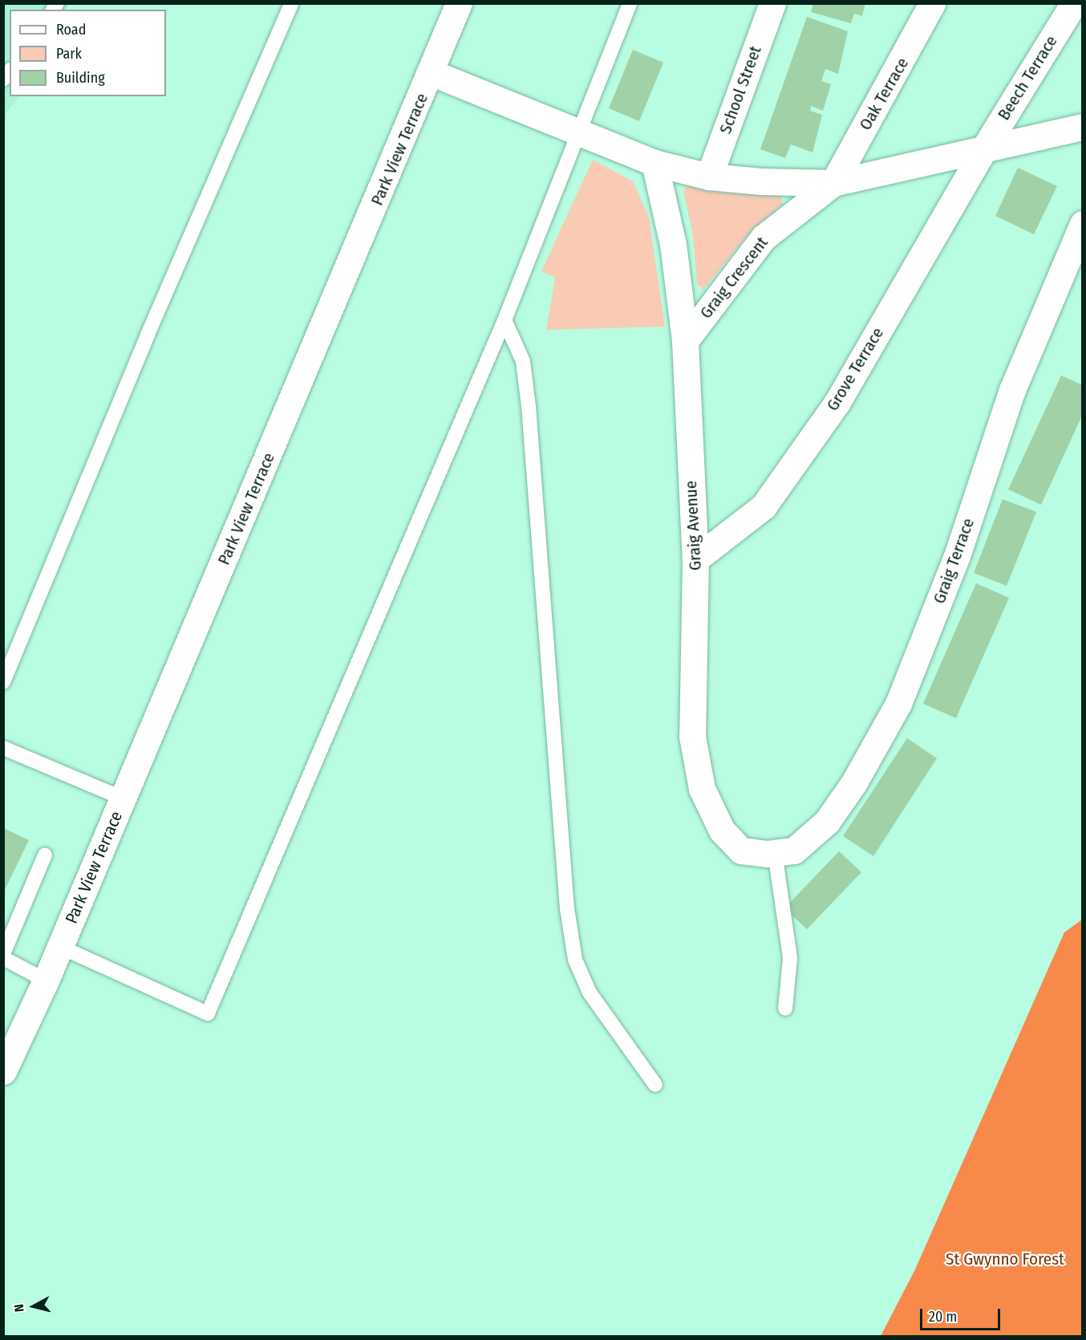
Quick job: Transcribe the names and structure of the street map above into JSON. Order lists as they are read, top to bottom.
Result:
{
  "streets": {
    "street": [
      "Beech Terrace",
      "School Street",
      "Oak Terrace",
      "Park View Terrace",
      "Graig Crescent",
      "Grove Terrace",
      "Graig Avenue",
      "Graig Terrace"
    ]
  },
  "crossings": [
    ["Beech Terrace", "Grove Terrace"],
    ["Oak Terrace", "Graig Crescent"],
    ["Graig Crescent", "Graig Avenue"],
    ["Grove Terrace", "Graig Avenue"],
    ["Graig Avenue", "Graig Terrace"]
  ],
  "parks": ["St Gwynno Forest"],
  "legend": ["Road", "Park", "Building"],
  "scale_bar": "20 m",
  "north": "left"
}
